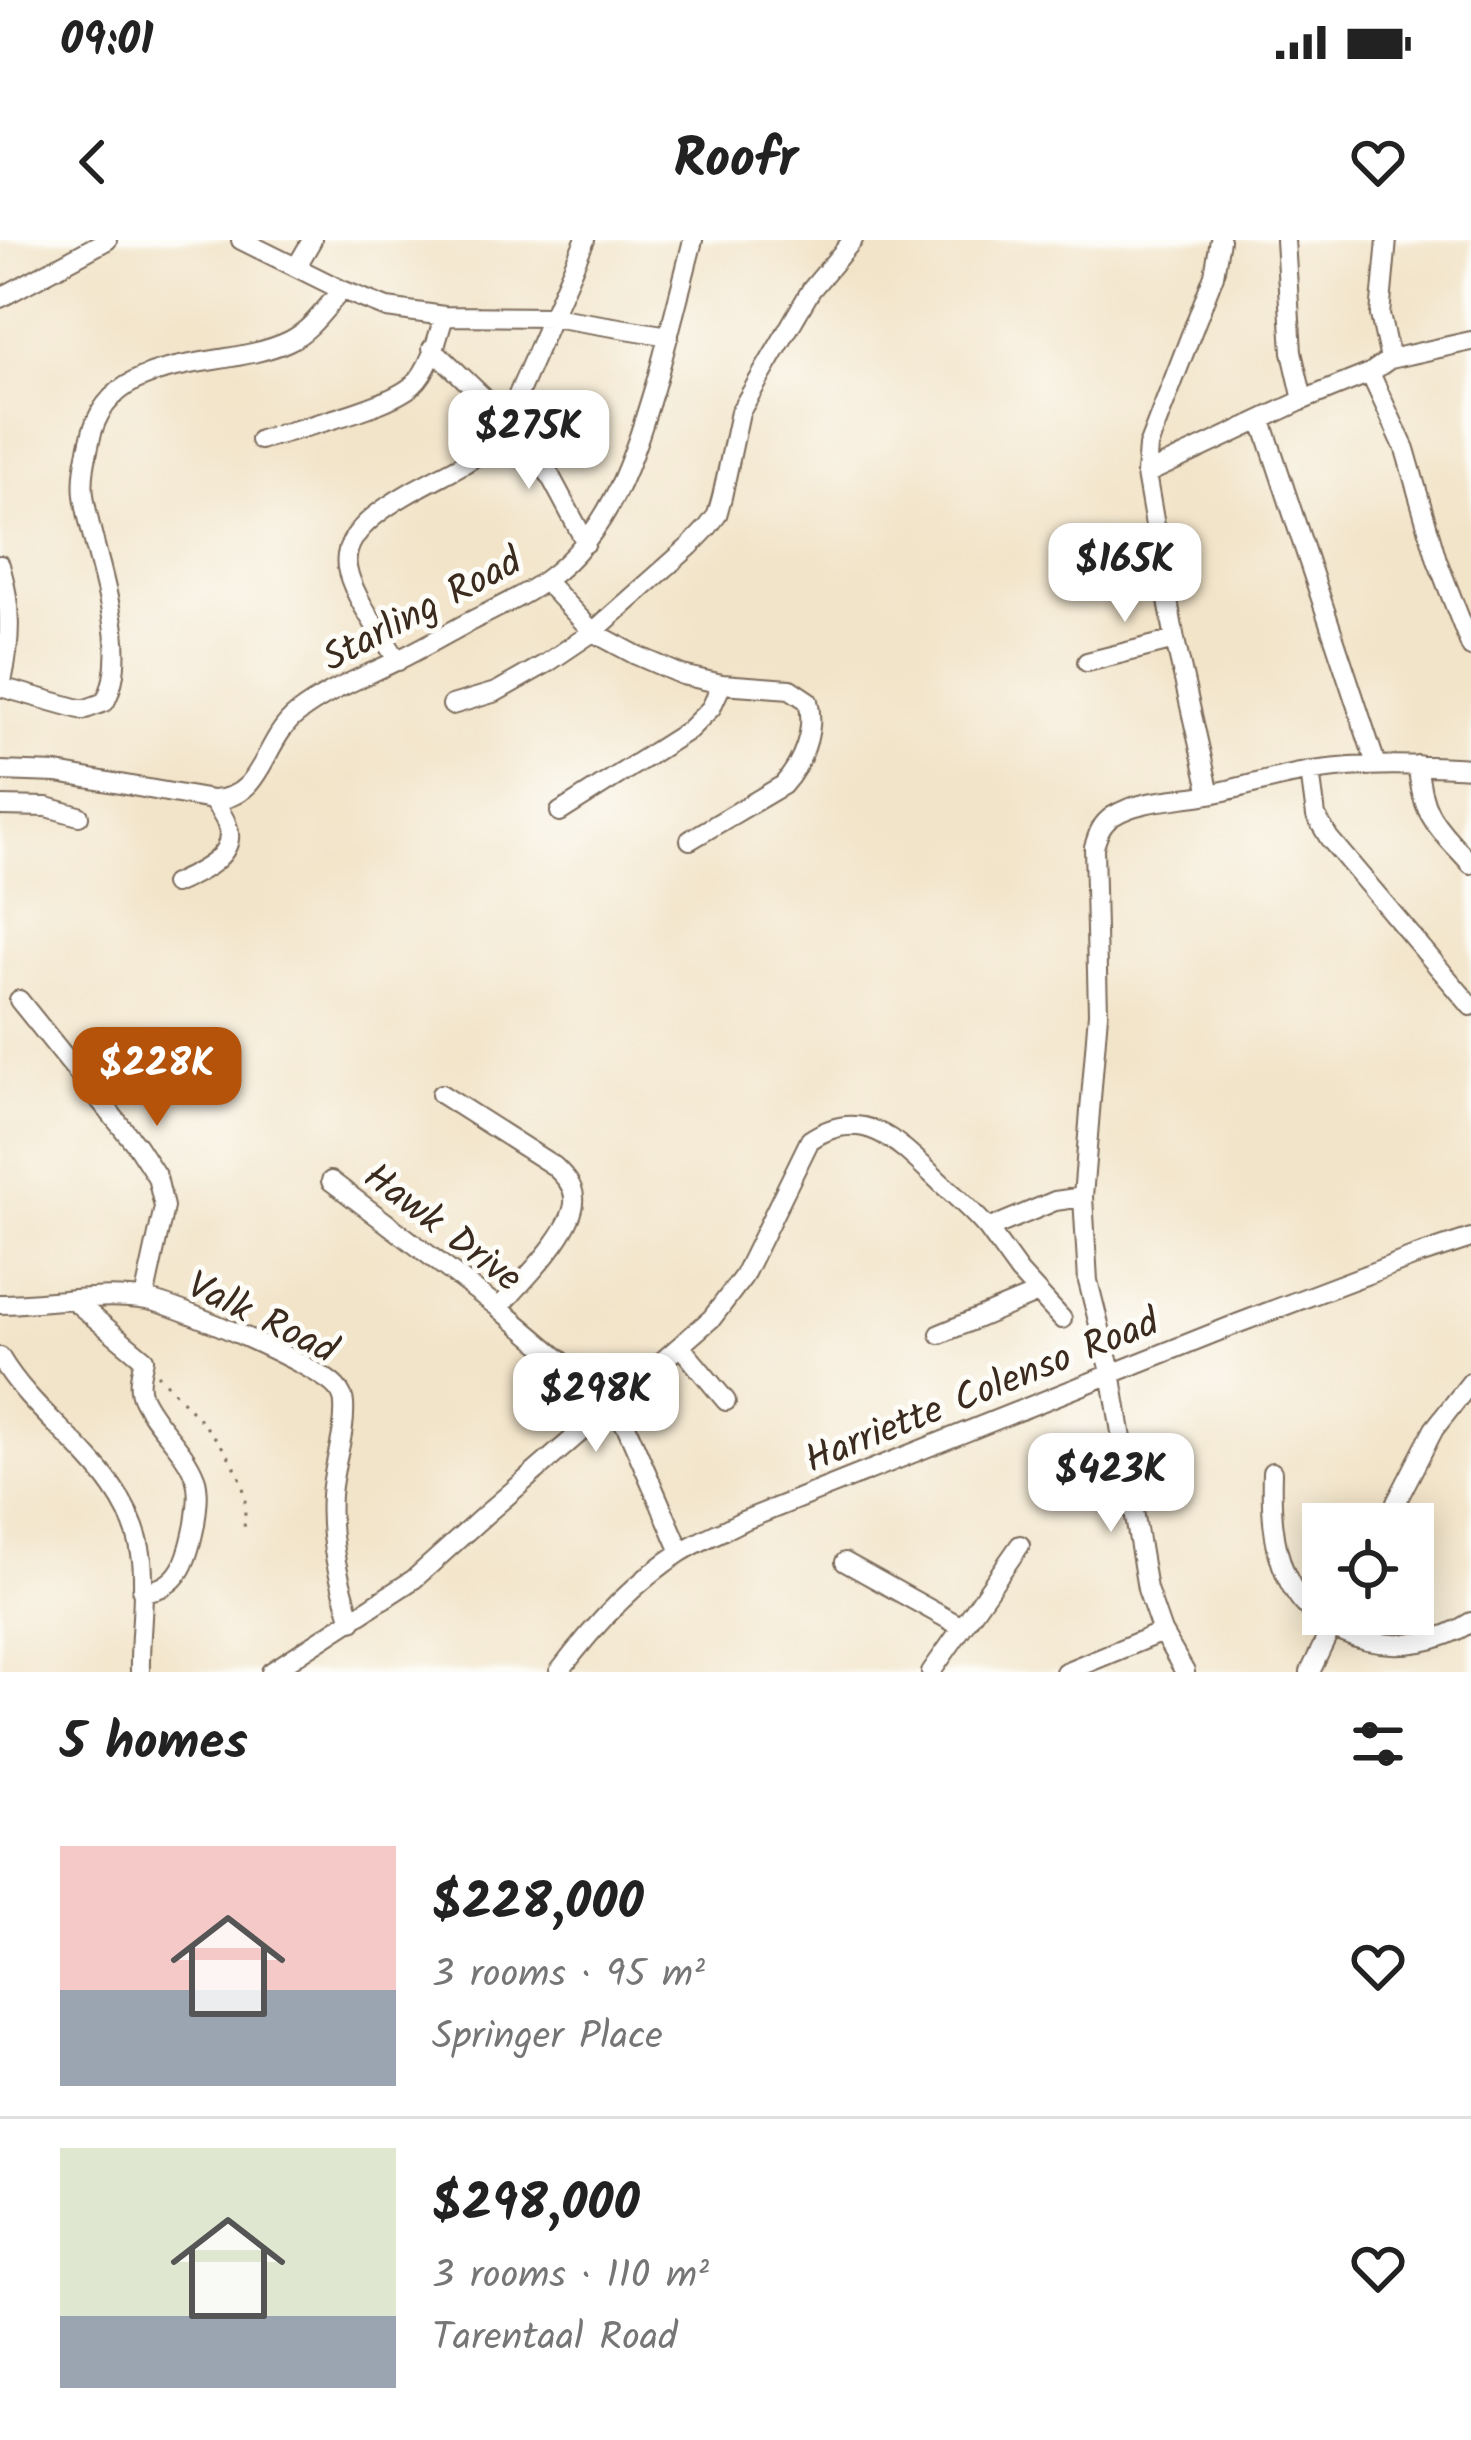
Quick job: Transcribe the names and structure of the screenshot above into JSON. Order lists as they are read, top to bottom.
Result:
{
  "streets": {
    "street": [
      "Starling Road",
      "Hawk Drive",
      "Valk Road",
      "Harriette Colenso Road"
    ]
  },
  "crossings": [
    ["Hawk Drive", "Harriette Colenso Road"]
  ],
  "page": {
    "status": "09:01",
    "header": "Roofr",
    "price": [
      "$275K",
      "$165K",
      "$228K",
      "$298K",
      "$423K"
    ],
    "heading": "5 homes",
    "list": [
      {
        "name": "$228,000",
        "note": "3 rooms · 95 m² · Springer Place"
      },
      {
        "name": "$298,000",
        "note": "3 rooms · 110 m² · Tarentaal Road"
      }
    ]
  }
}
